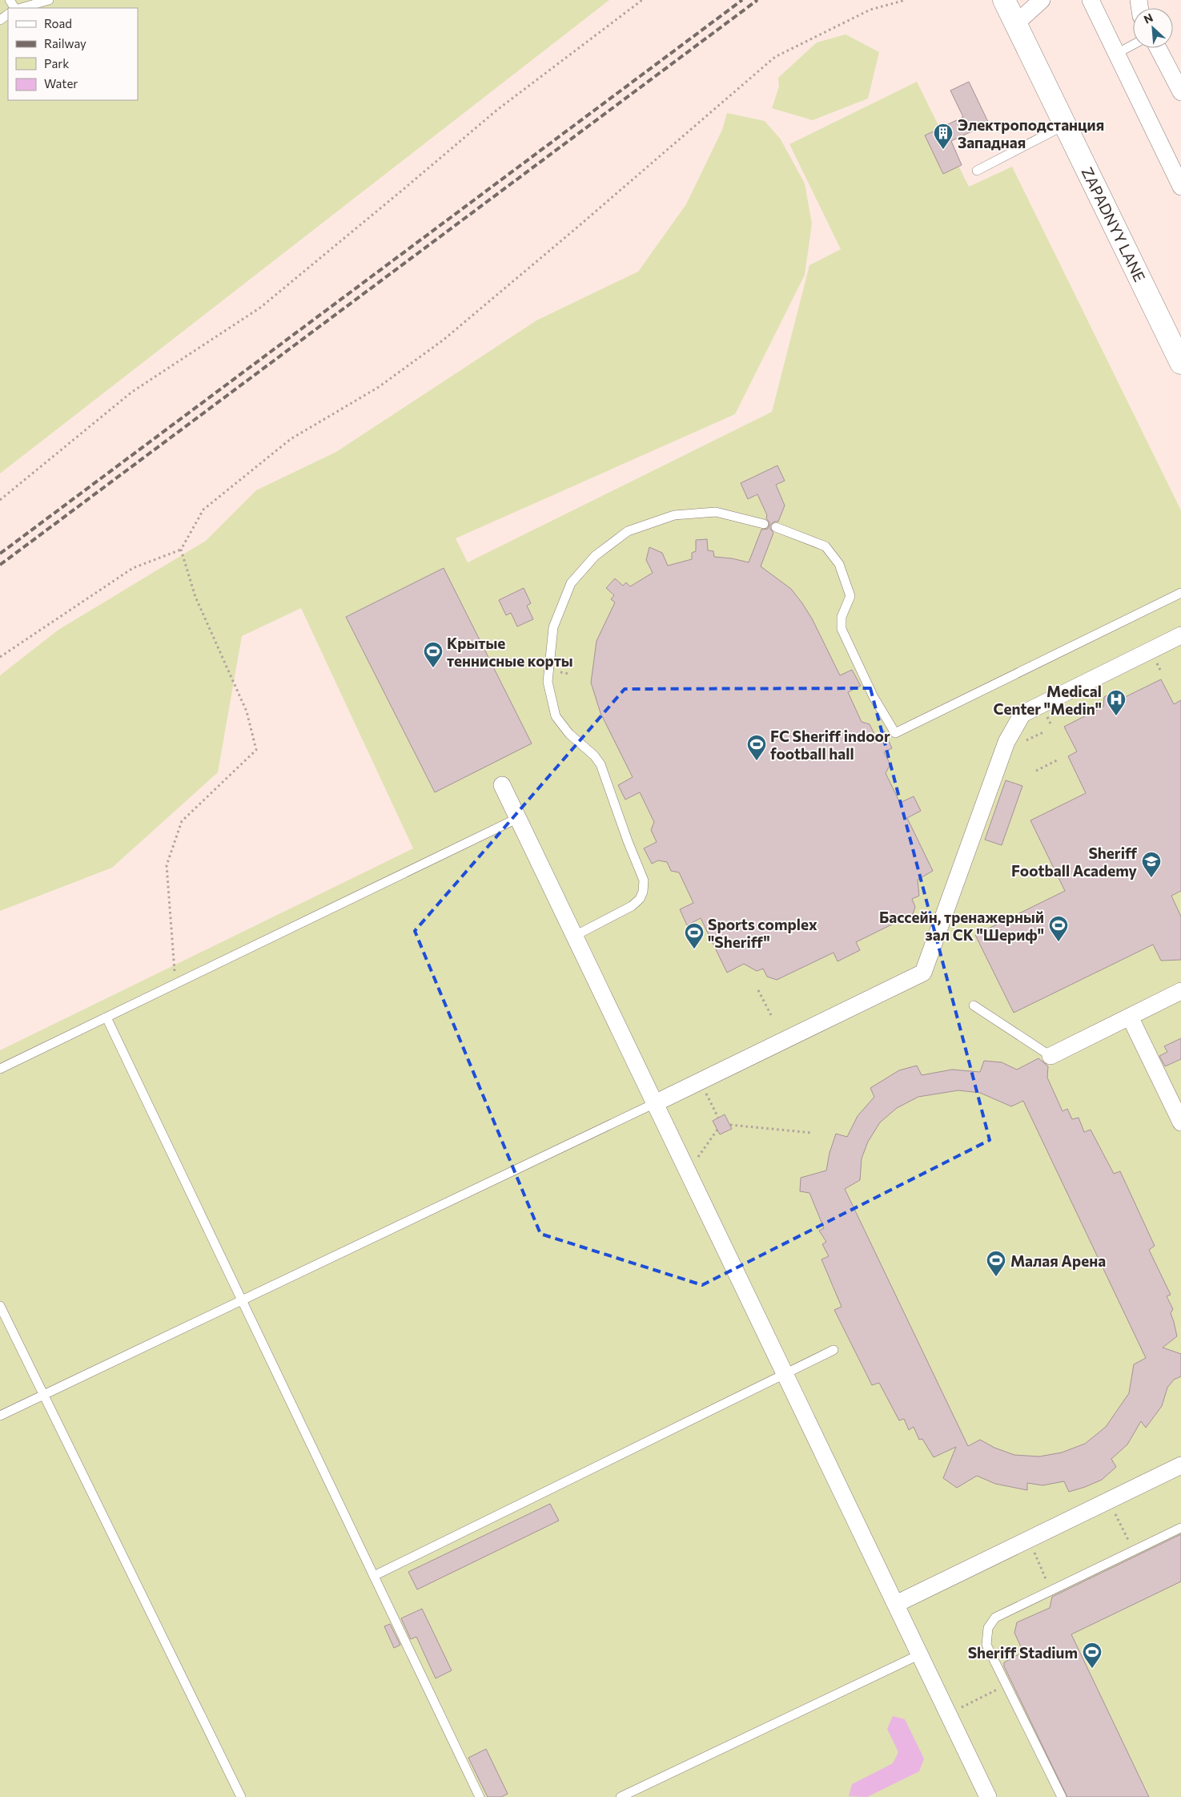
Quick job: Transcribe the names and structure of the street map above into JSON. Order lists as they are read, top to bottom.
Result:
{
  "streets": {
    "main road": ["ZAPADNYY LANE"]
  },
  "places": {
    "building": ["Электроподстанция Западная"],
    "sports": [
      "Крытые теннисные корты",
      "FC Sheriff indoor football hall",
      "Бассейн, тренажерный зал СК \"Шериф\"",
      "Sports complex \"Sheriff\"",
      "Малая Арена",
      "Sheriff Stadium"
    ],
    "hospital": ["Medical Center \"Medin\""],
    "school or university": ["Sheriff Football Academy"]
  },
  "legend": [
    "Road",
    "Railway",
    "Park",
    "Water"
  ],
  "north": "top left"
}
